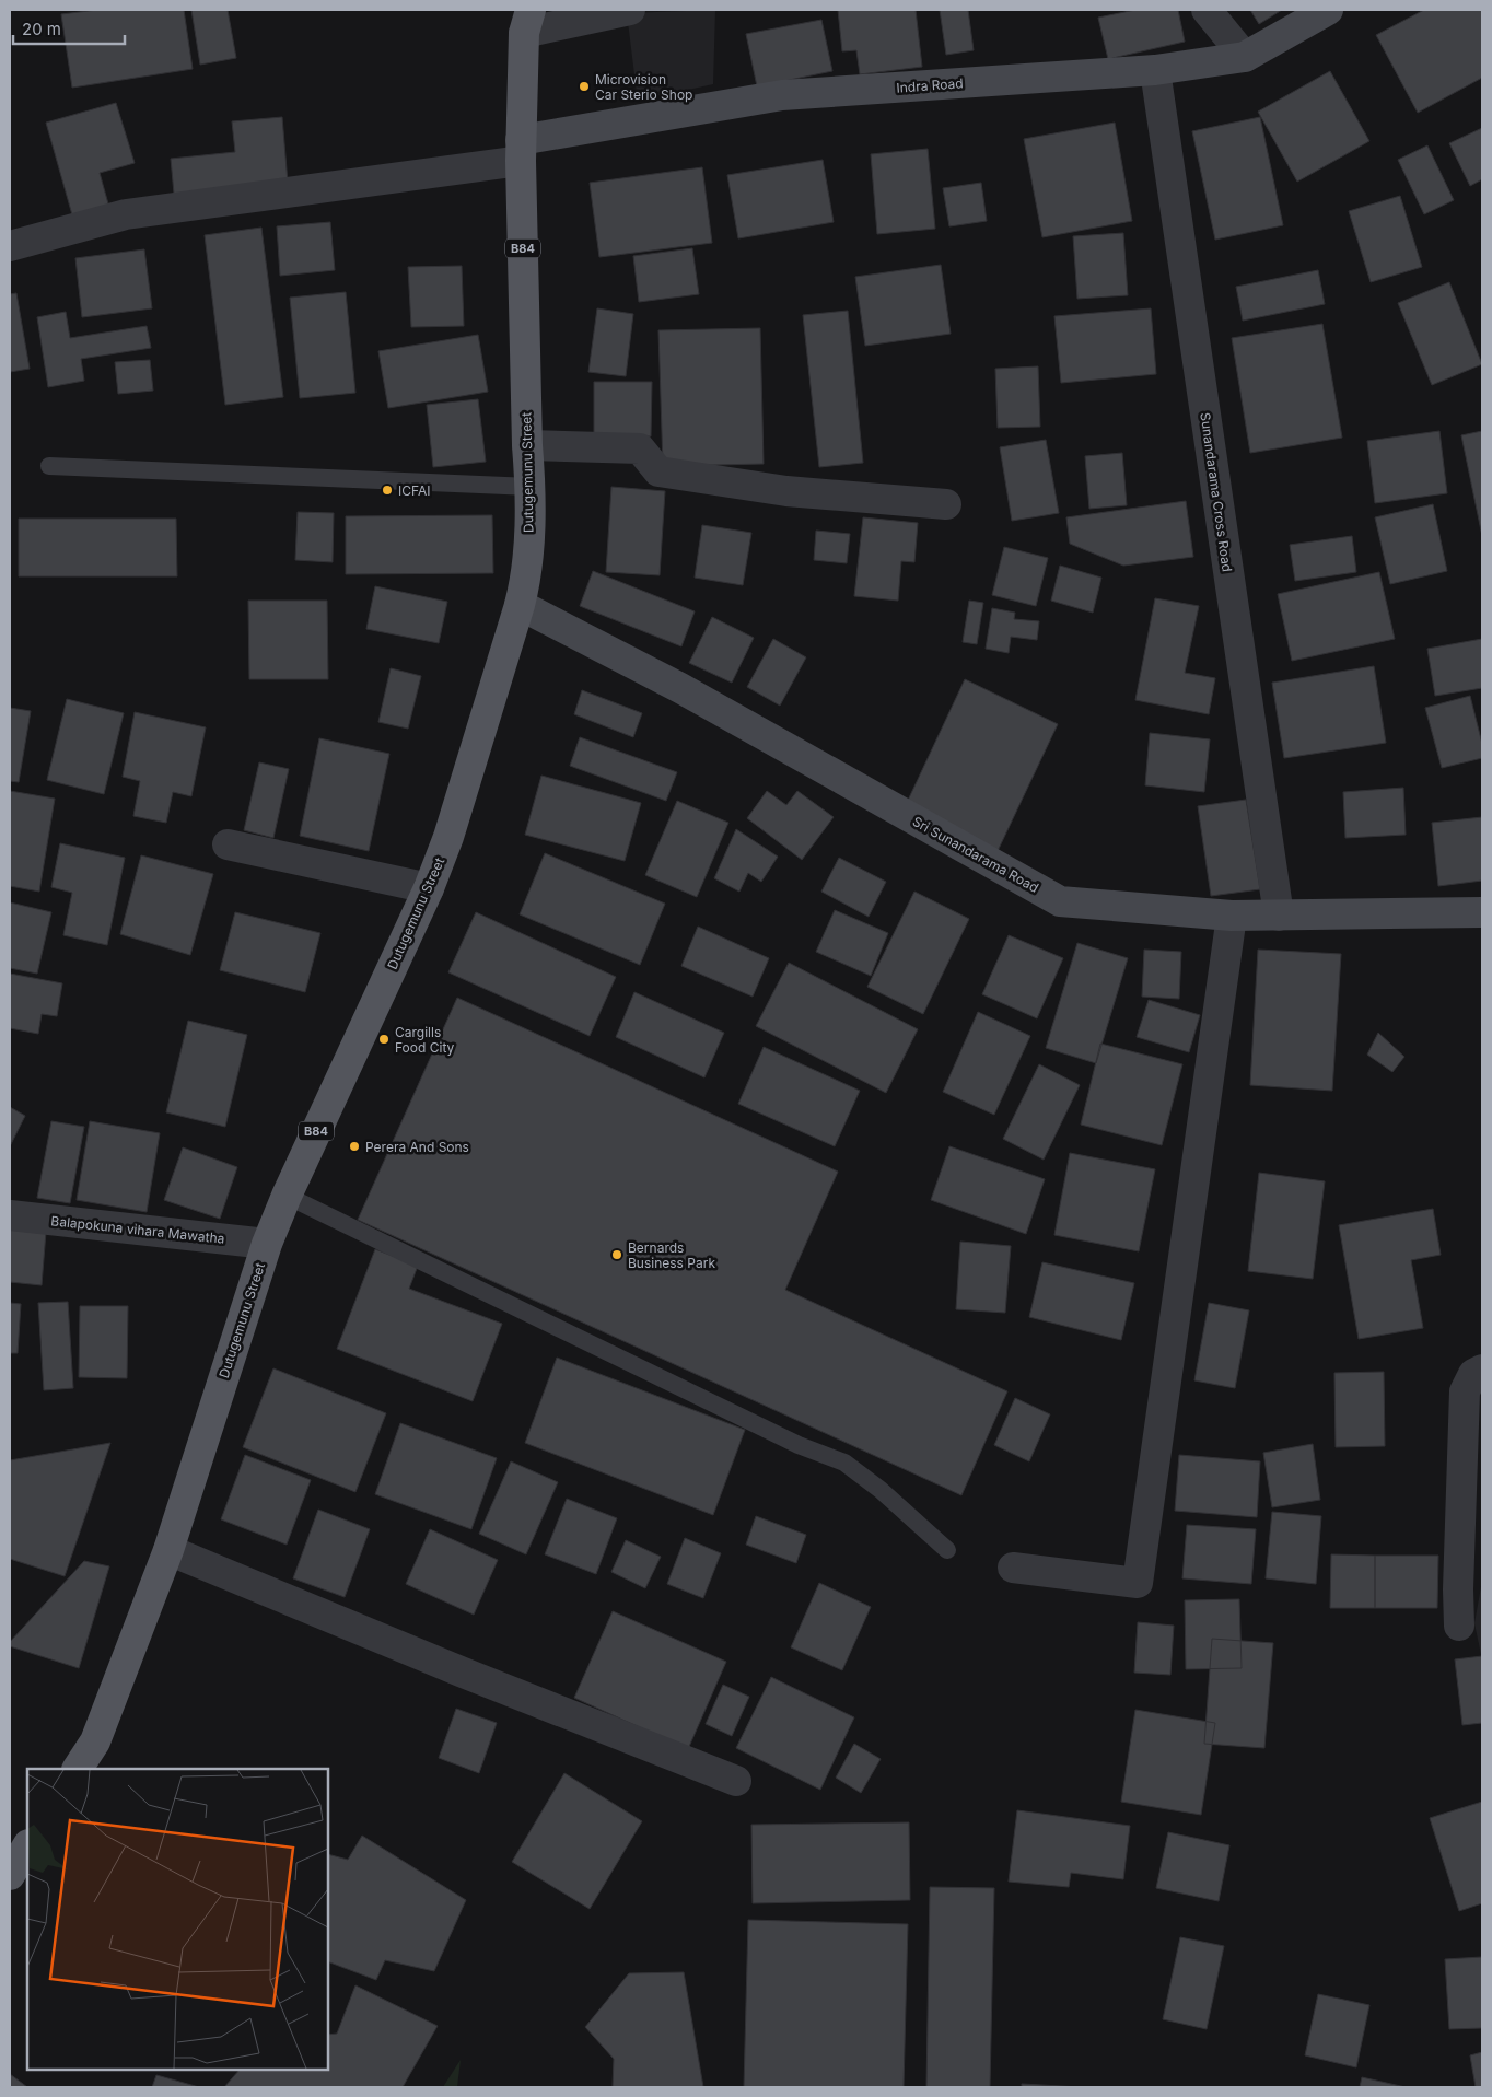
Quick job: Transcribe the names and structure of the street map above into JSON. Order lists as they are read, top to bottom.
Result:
{
  "streets": {
    "main road": ["B84", "Dutugemunu Street"],
    "street": [
      "Indra Road",
      "Sunandarama Cross Road",
      "Sri Sunandarama Road",
      "Balapokuna vihara Mawatha"
    ]
  },
  "crossings": [
    ["Indra Road", "Dutugemunu Street"],
    ["Indra Road", "Sunandarama Cross Road"],
    ["Dutugemunu Street", "Sri Sunandarama Road"],
    ["Dutugemunu Street", "Balapokuna vihara Mawatha"],
    ["Sunandarama Cross Road", "Sri Sunandarama Road"]
  ],
  "places": [
    "Microvision Car Sterio Shop",
    "ICFAI",
    "Cargills Food City",
    "Perera And Sons",
    "Bernards Business Park"
  ],
  "scale_bar": "20 m"
}
